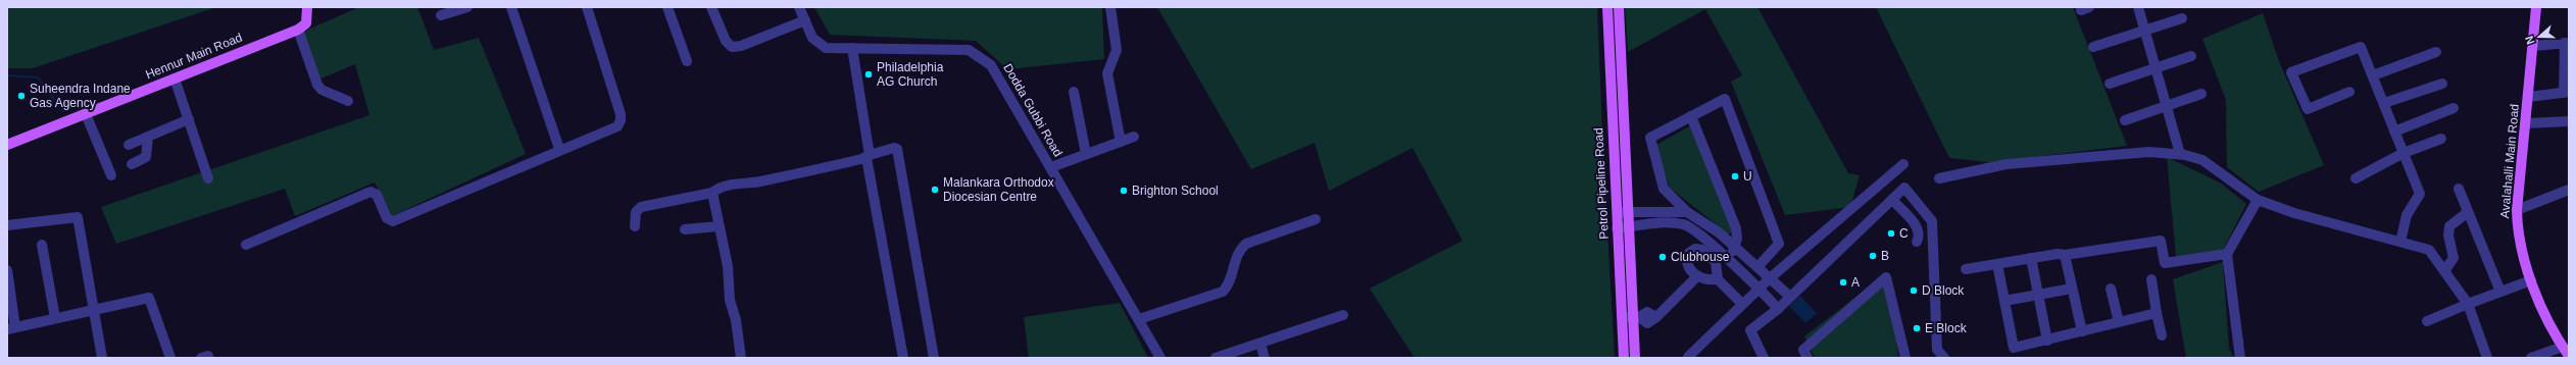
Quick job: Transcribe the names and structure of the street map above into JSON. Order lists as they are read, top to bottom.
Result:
{
  "streets": {
    "main road": ["Hennur Main Road", "Avalahalli Main Road", "Petrol Pipeline Road"],
    "street": ["Dodda Gubbi Road"]
  },
  "places": [
    "Philadelphia AG Church",
    "Suheendra Indane Gas Agency",
    "U",
    "Malankara Orthodox Diocesian Centre",
    "Brighton School",
    "C",
    "B",
    "Clubhouse",
    "A",
    "D Block",
    "E Block"
  ],
  "north": "left"
}
